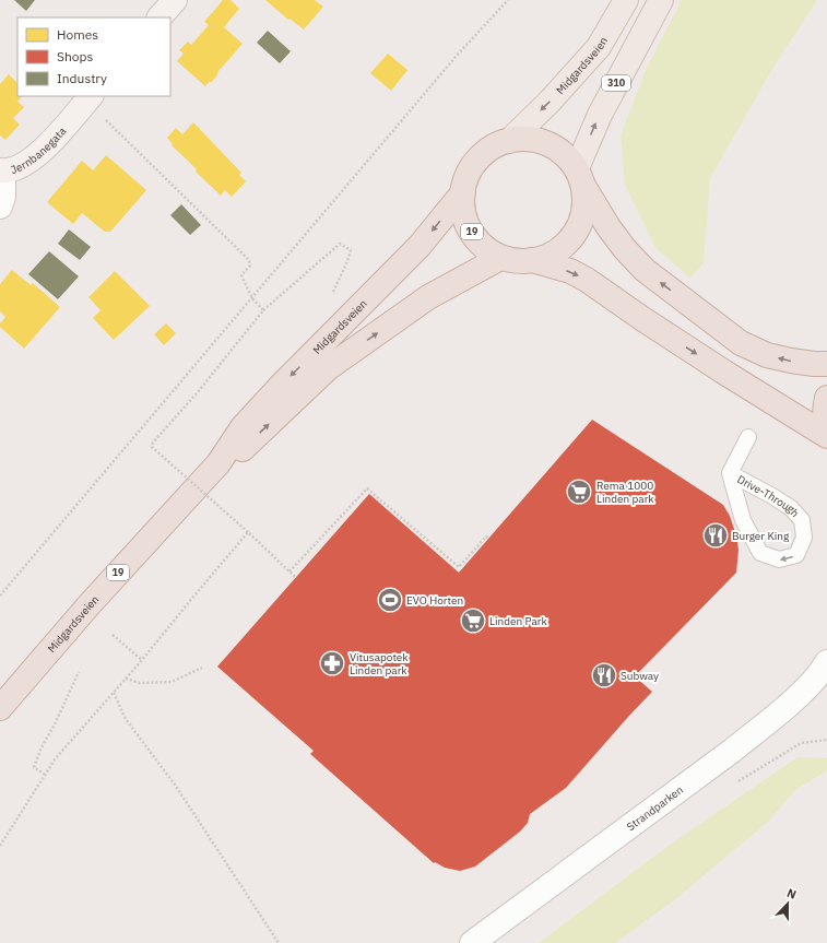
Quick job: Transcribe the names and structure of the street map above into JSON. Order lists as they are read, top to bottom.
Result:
{
  "streets": {
    "highway": ["Midgardsveien", "19"],
    "main road": ["310", "Jernbanegata"],
    "street": ["Strandparken"],
    "lane": ["Drive-Through"]
  },
  "crossings": [
    ["Midgardsveien", "310"],
    ["Midgardsveien", "19"],
    ["310", "19"]
  ],
  "places": {
    "supermarket": ["Rema 1000 Linden park", "Linden Park"],
    "restaurant": ["Burger King", "Subway"],
    "sports": ["EVO Horten"],
    "pharmacy": ["Vitusapotek Linden park"]
  },
  "legend": ["Homes", "Shops", "Industry"],
  "north": "top"
}
